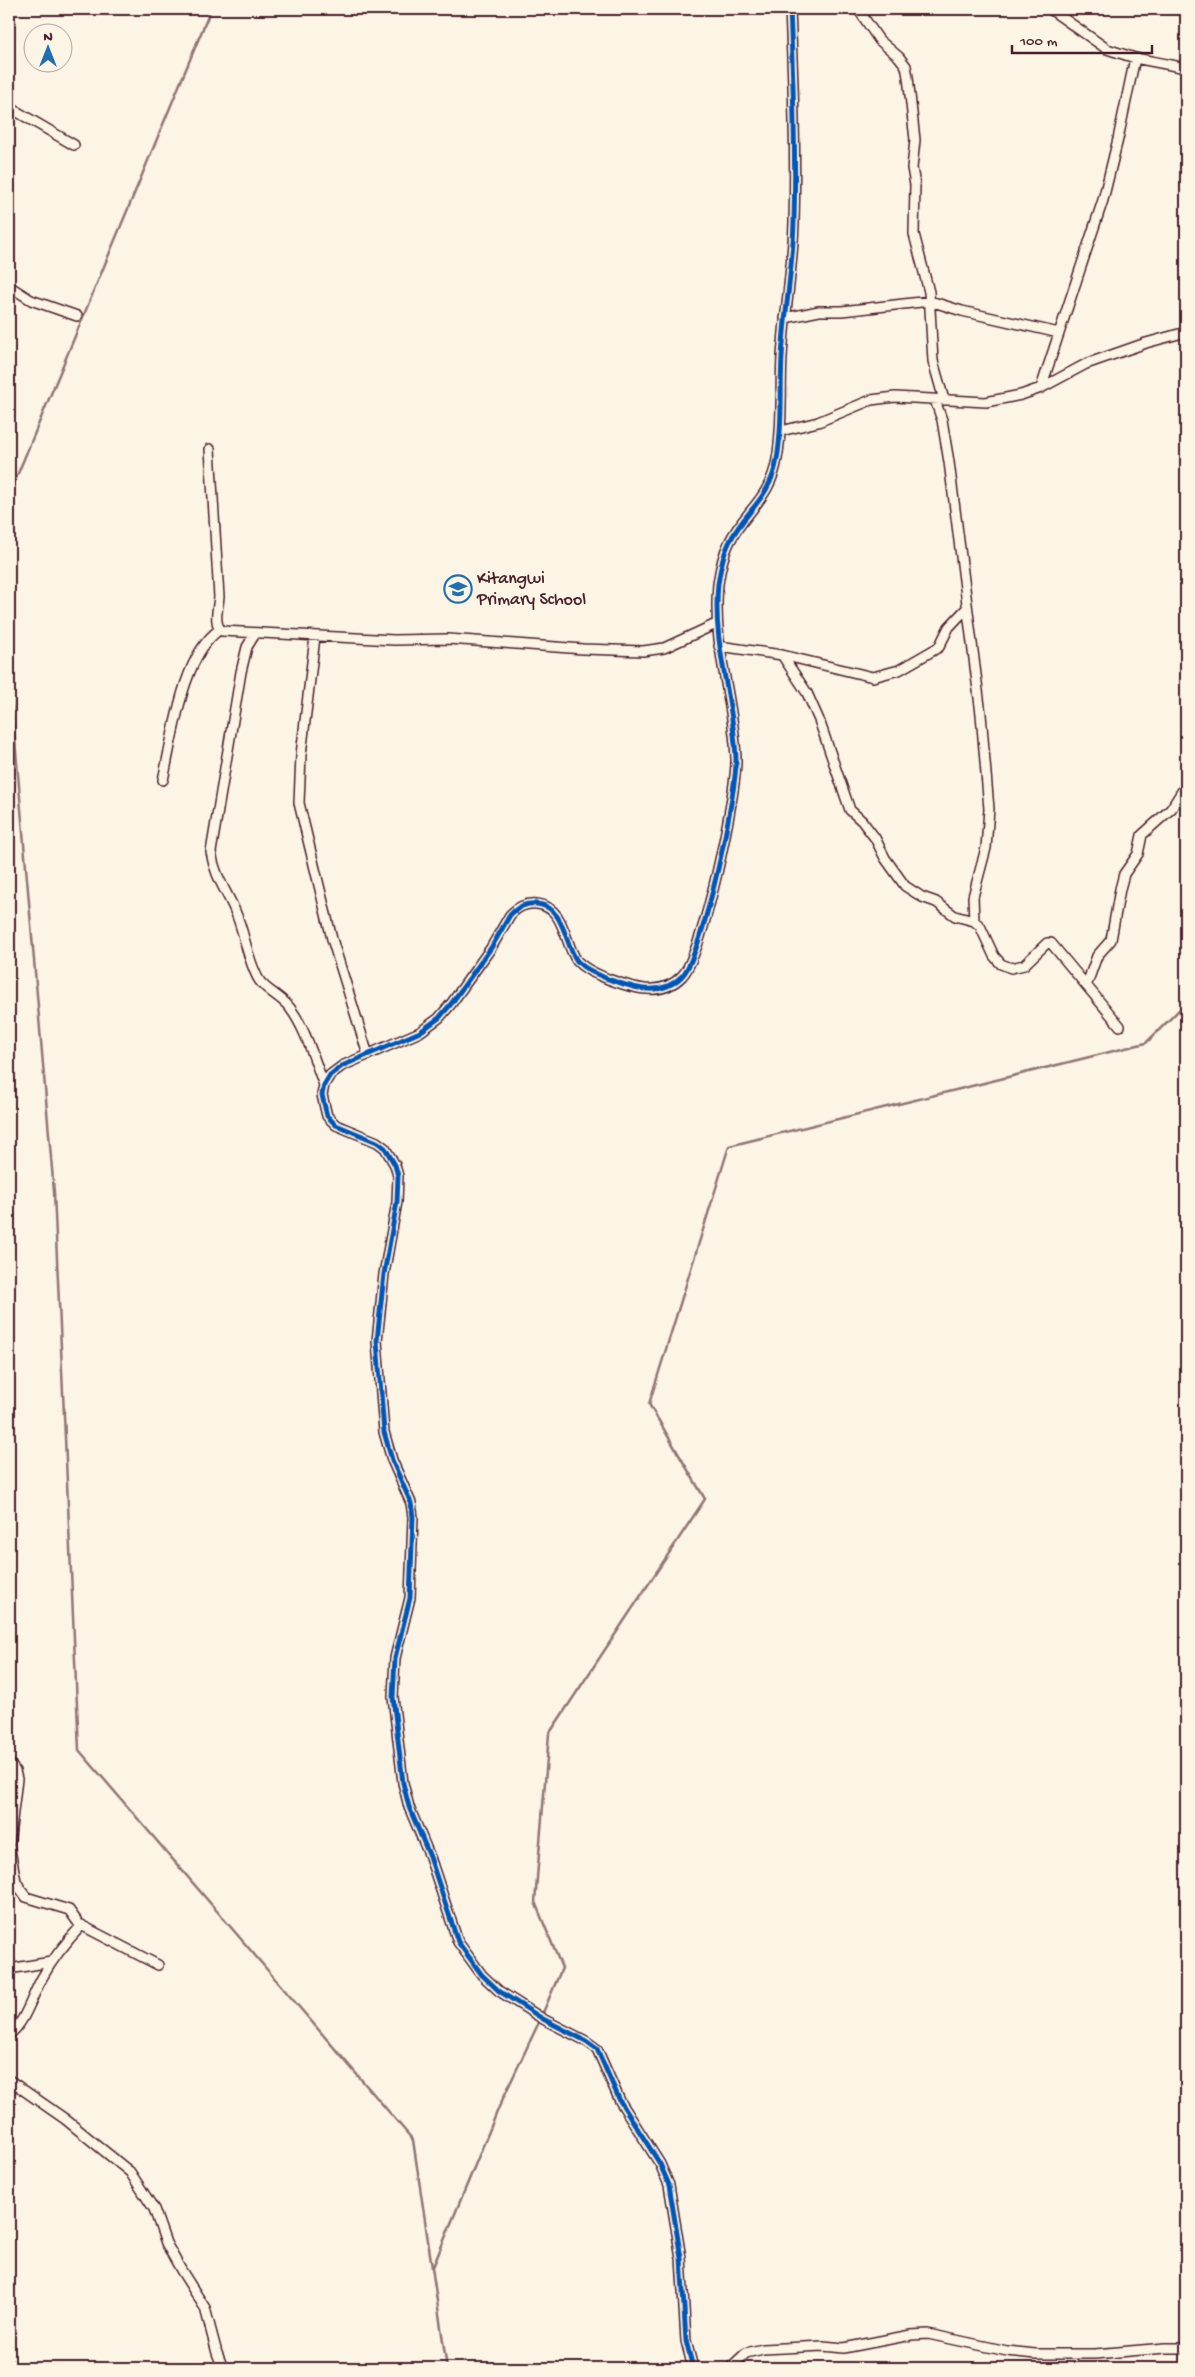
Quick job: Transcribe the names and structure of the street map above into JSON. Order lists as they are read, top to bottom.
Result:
{
  "places": {
    "school or university": ["Kitangwi Primary School"]
  },
  "scale_bar": "100 m",
  "north": "top"
}
